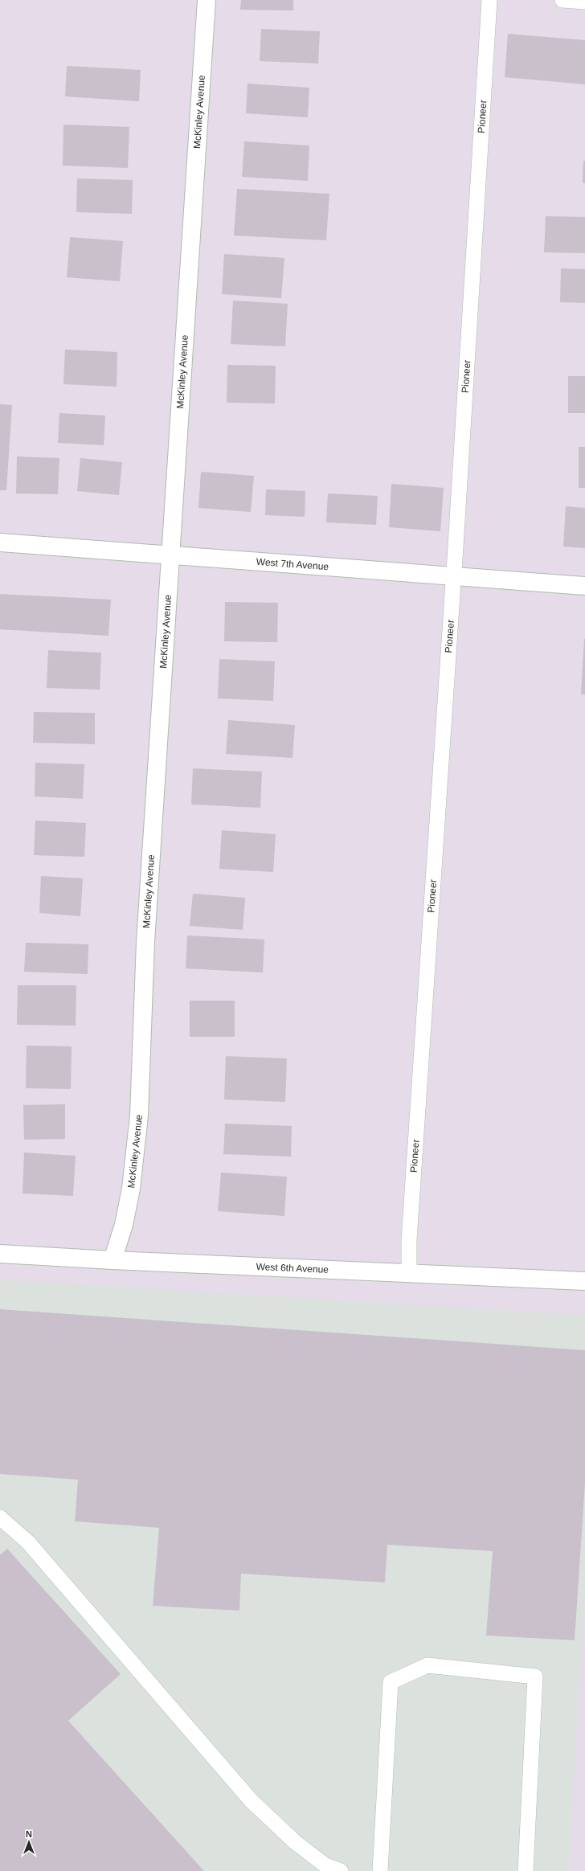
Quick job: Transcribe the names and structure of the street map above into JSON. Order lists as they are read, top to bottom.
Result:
{
  "streets": {
    "street": ["McKinley Avenue", "West 7th Avenue", "West 6th Avenue"],
    "lane": ["Pioneer"]
  },
  "crossings": [
    ["McKinley Avenue", "West 7th Avenue"],
    ["McKinley Avenue", "West 6th Avenue"],
    ["Pioneer", "West 7th Avenue"],
    ["Pioneer", "West 6th Avenue"]
  ],
  "north": "top"
}
